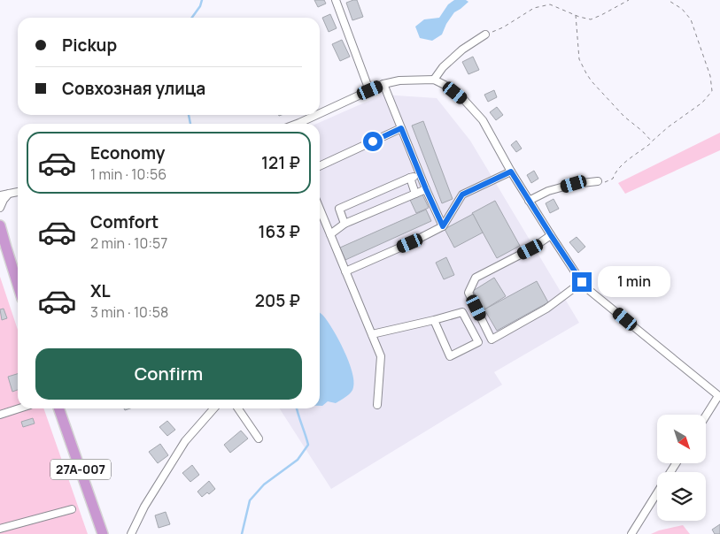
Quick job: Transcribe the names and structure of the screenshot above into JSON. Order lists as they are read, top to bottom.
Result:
{
  "streets": {
    "highway": ["27А-007"]
  },
  "north": "bottom right",
  "page": {
    "banner": ["Pickup", "Совхозная улица"],
    "list": [
      {
        "name": "Economy",
        "note": "1 min · 10:56",
        "value": "121 ₽"
      },
      {
        "name": "Comfort",
        "note": "2 min · 10:57",
        "value": "163 ₽"
      },
      {
        "name": "XL",
        "note": "3 min · 10:58",
        "value": "205 ₽"
      }
    ],
    "bubble": "1 min",
    "buttons": "Confirm"
  }
}
